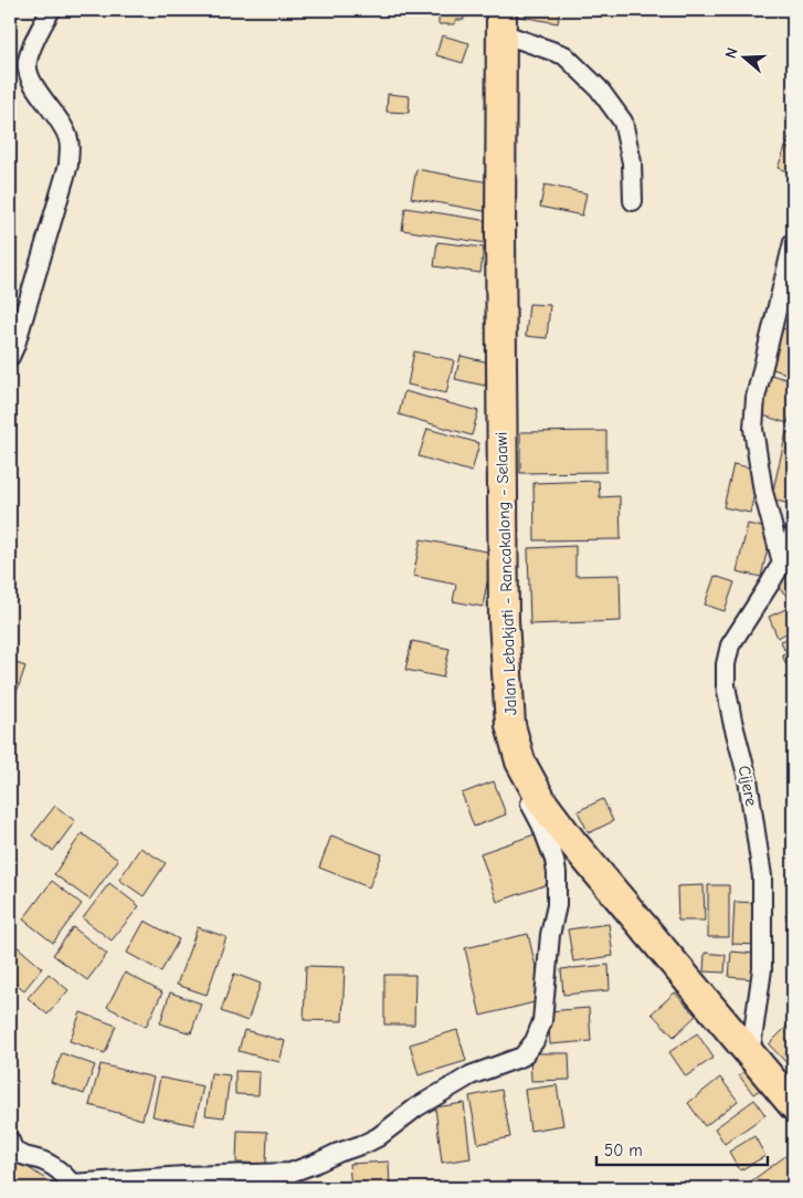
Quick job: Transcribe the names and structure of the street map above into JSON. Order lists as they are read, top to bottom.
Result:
{
  "streets": {
    "main road": ["Jalan Lebakjati - Rancakalong - Selaawi"],
    "street": ["Cijere"]
  },
  "crossings": [
    ["Jalan Lebakjati - Rancakalong - Selaawi", "Cijere"]
  ],
  "scale_bar": "50 m",
  "north": "left"
}
